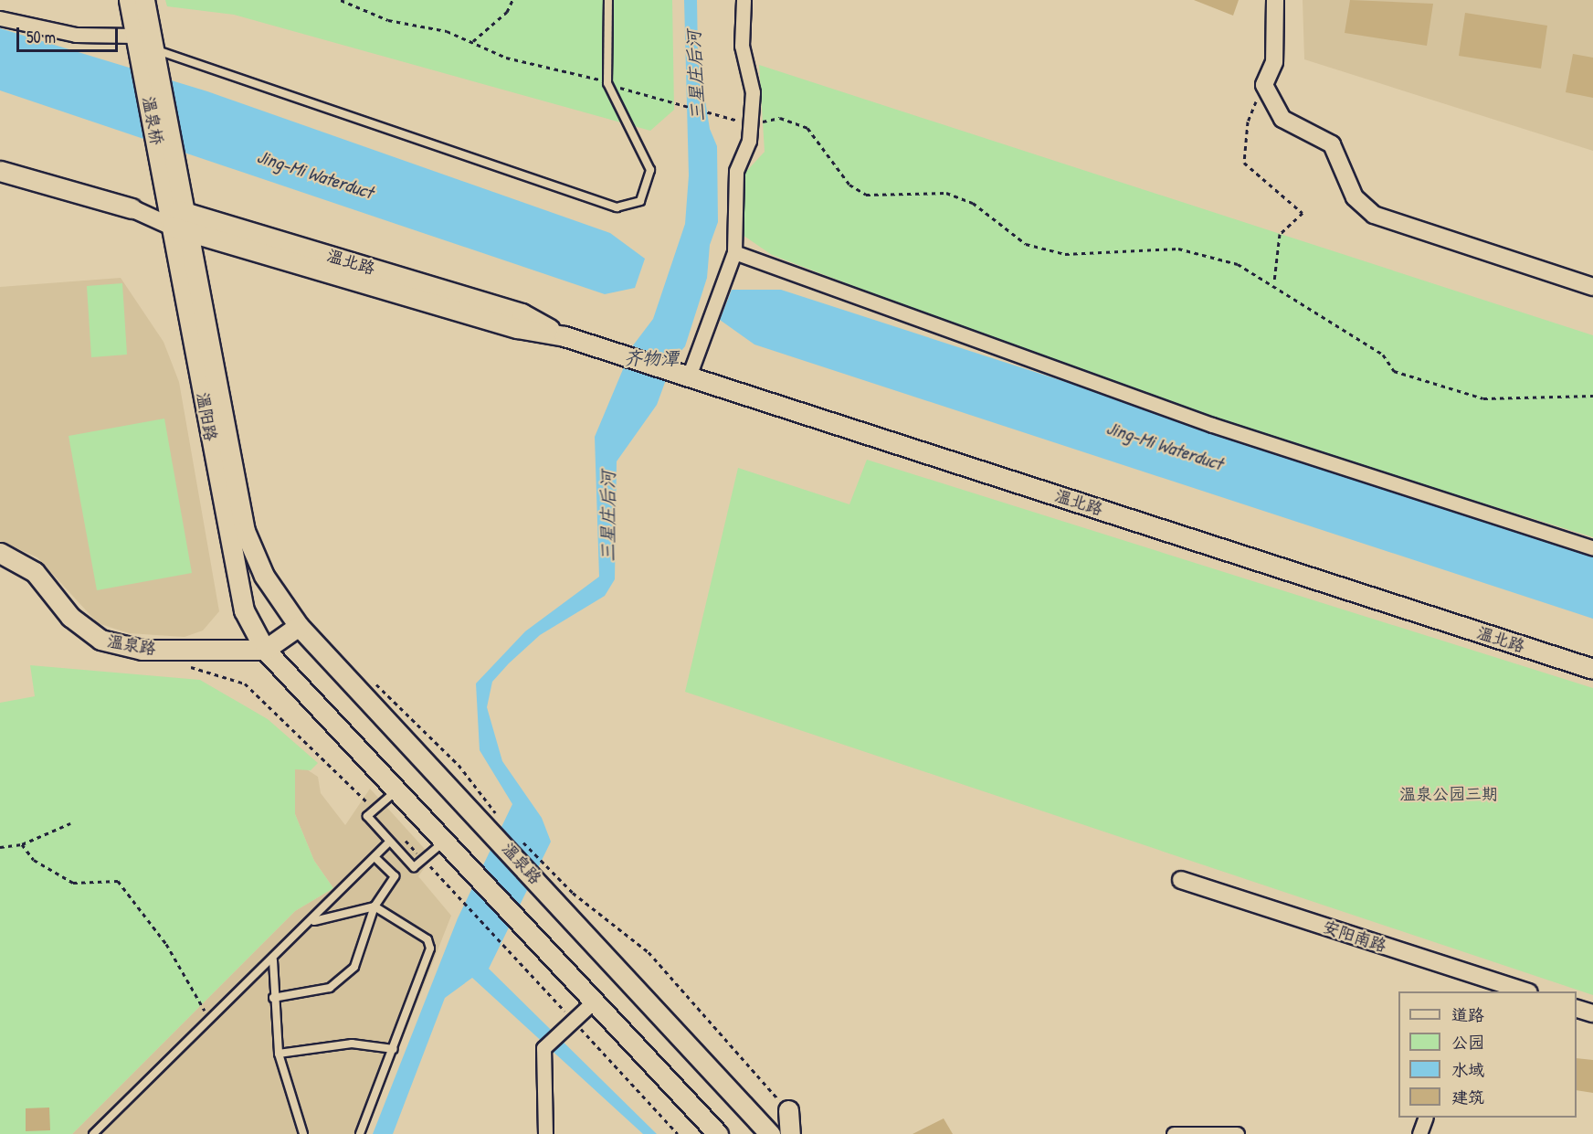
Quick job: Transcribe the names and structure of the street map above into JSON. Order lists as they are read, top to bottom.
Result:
{
  "streets": {
    "main road": [
      "温泉桥",
      "温北路",
      "温阳路",
      "温泉路"
    ],
    "street": ["安阳南路"]
  },
  "crossings": [
    ["温泉桥", "温阳路"],
    ["温北路", "温阳路"],
    ["温阳路", "温泉路"]
  ],
  "water": ["三星庄后河", "Jing-Mi Waterduct", "齐物潭"],
  "parks": ["温泉公园三期"],
  "legend": [
    "道路",
    "公园",
    "水域",
    "建筑"
  ],
  "scale_bar": "50 m"
}
